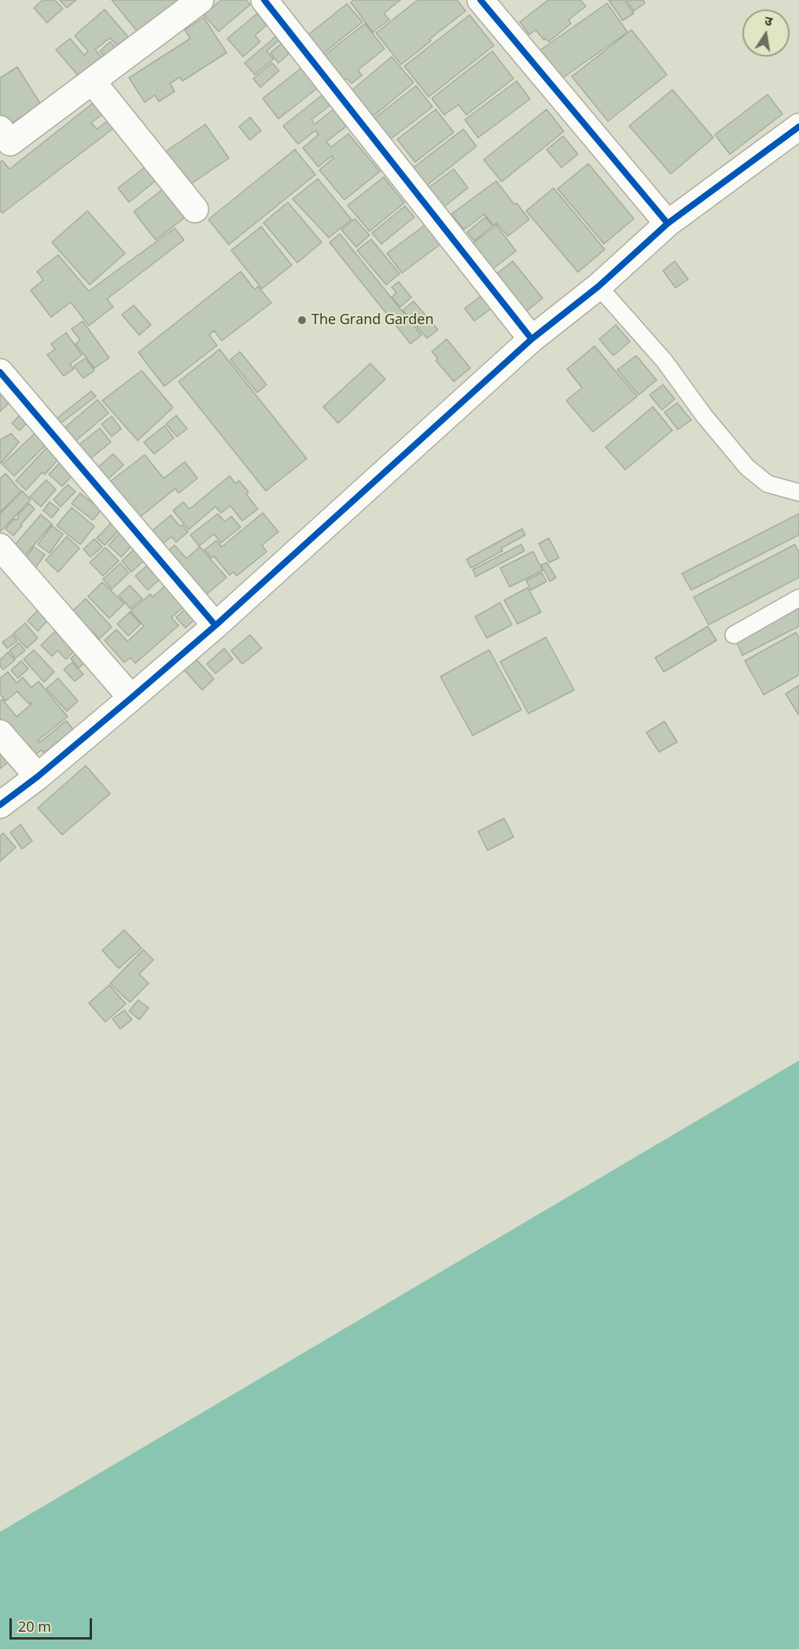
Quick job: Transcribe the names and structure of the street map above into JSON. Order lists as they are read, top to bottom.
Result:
{
  "places": ["The Grand Garden"],
  "scale_bar": "20 m",
  "north": "top"
}
